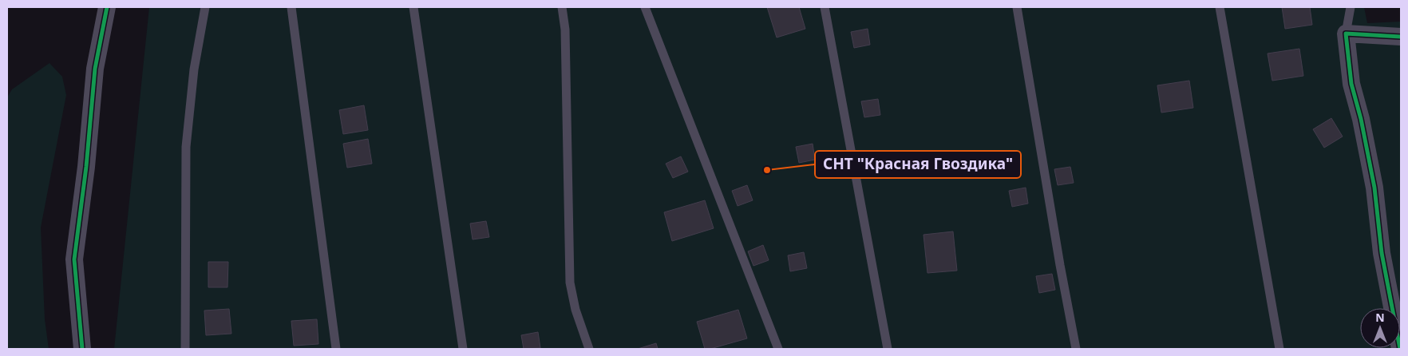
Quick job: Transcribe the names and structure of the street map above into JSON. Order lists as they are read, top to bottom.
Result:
{
  "places": ["СНТ \"Красная Гвоздика\""],
  "north": "top"
}
